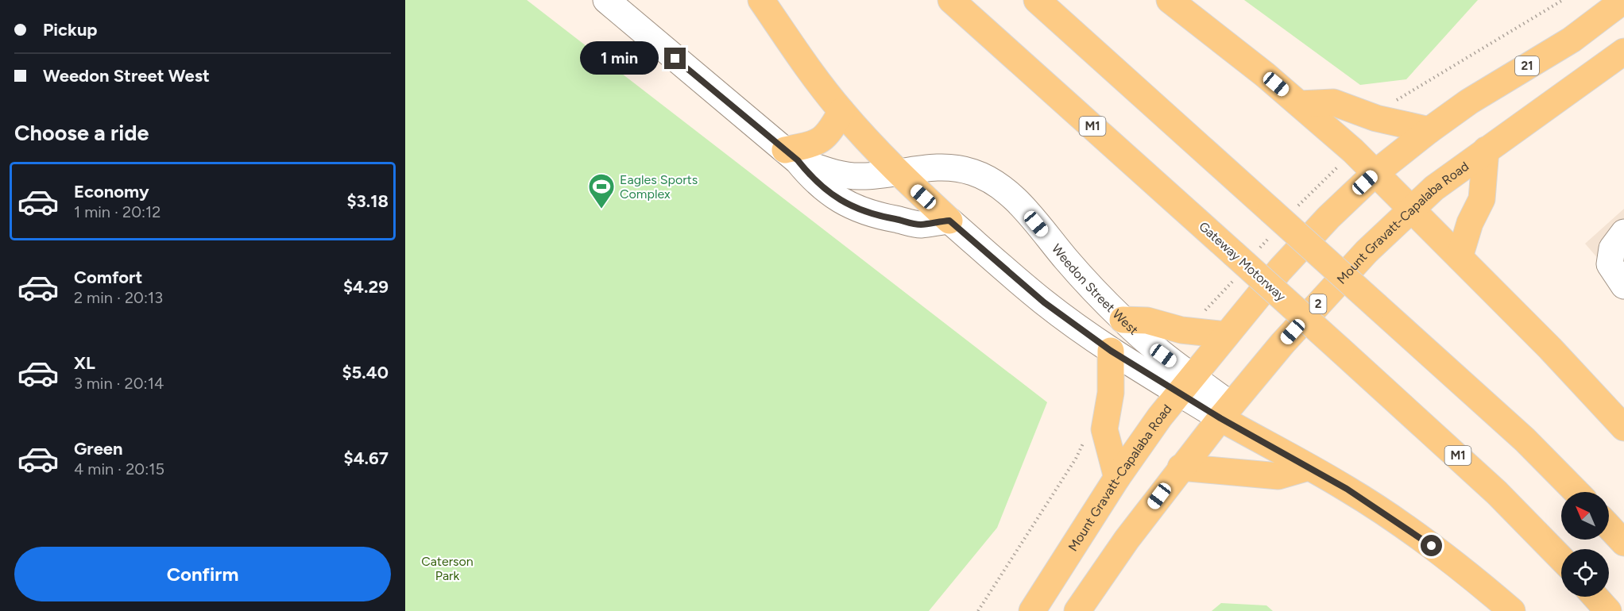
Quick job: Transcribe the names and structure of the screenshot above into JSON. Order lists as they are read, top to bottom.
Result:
{
  "streets": {
    "highway": [
      "21",
      "M1",
      "Mount Gravatt-Capalaba Road",
      "Gateway Motorway",
      "2"
    ],
    "street": ["Weedon Street West"]
  },
  "crossings": [
    ["Mount Gravatt-Capalaba Road", "Weedon Street West"]
  ],
  "parks": ["Caterson Park"],
  "places": {
    "sports": ["Eagles Sports Complex"]
  },
  "north": "top left",
  "page": {
    "banner": ["Pickup", "Weedon Street West"],
    "bubble": "1 min",
    "heading": "Choose a ride",
    "list": [
      {
        "name": "Economy",
        "note": "1 min · 20:12",
        "value": "$3.18"
      },
      {
        "name": "Comfort",
        "note": "2 min · 20:13",
        "value": "$4.29"
      },
      {
        "name": "XL",
        "note": "3 min · 20:14",
        "value": "$5.40"
      },
      {
        "name": "Green",
        "note": "4 min · 20:15",
        "value": "$4.67"
      }
    ],
    "buttons": "Confirm"
  }
}
